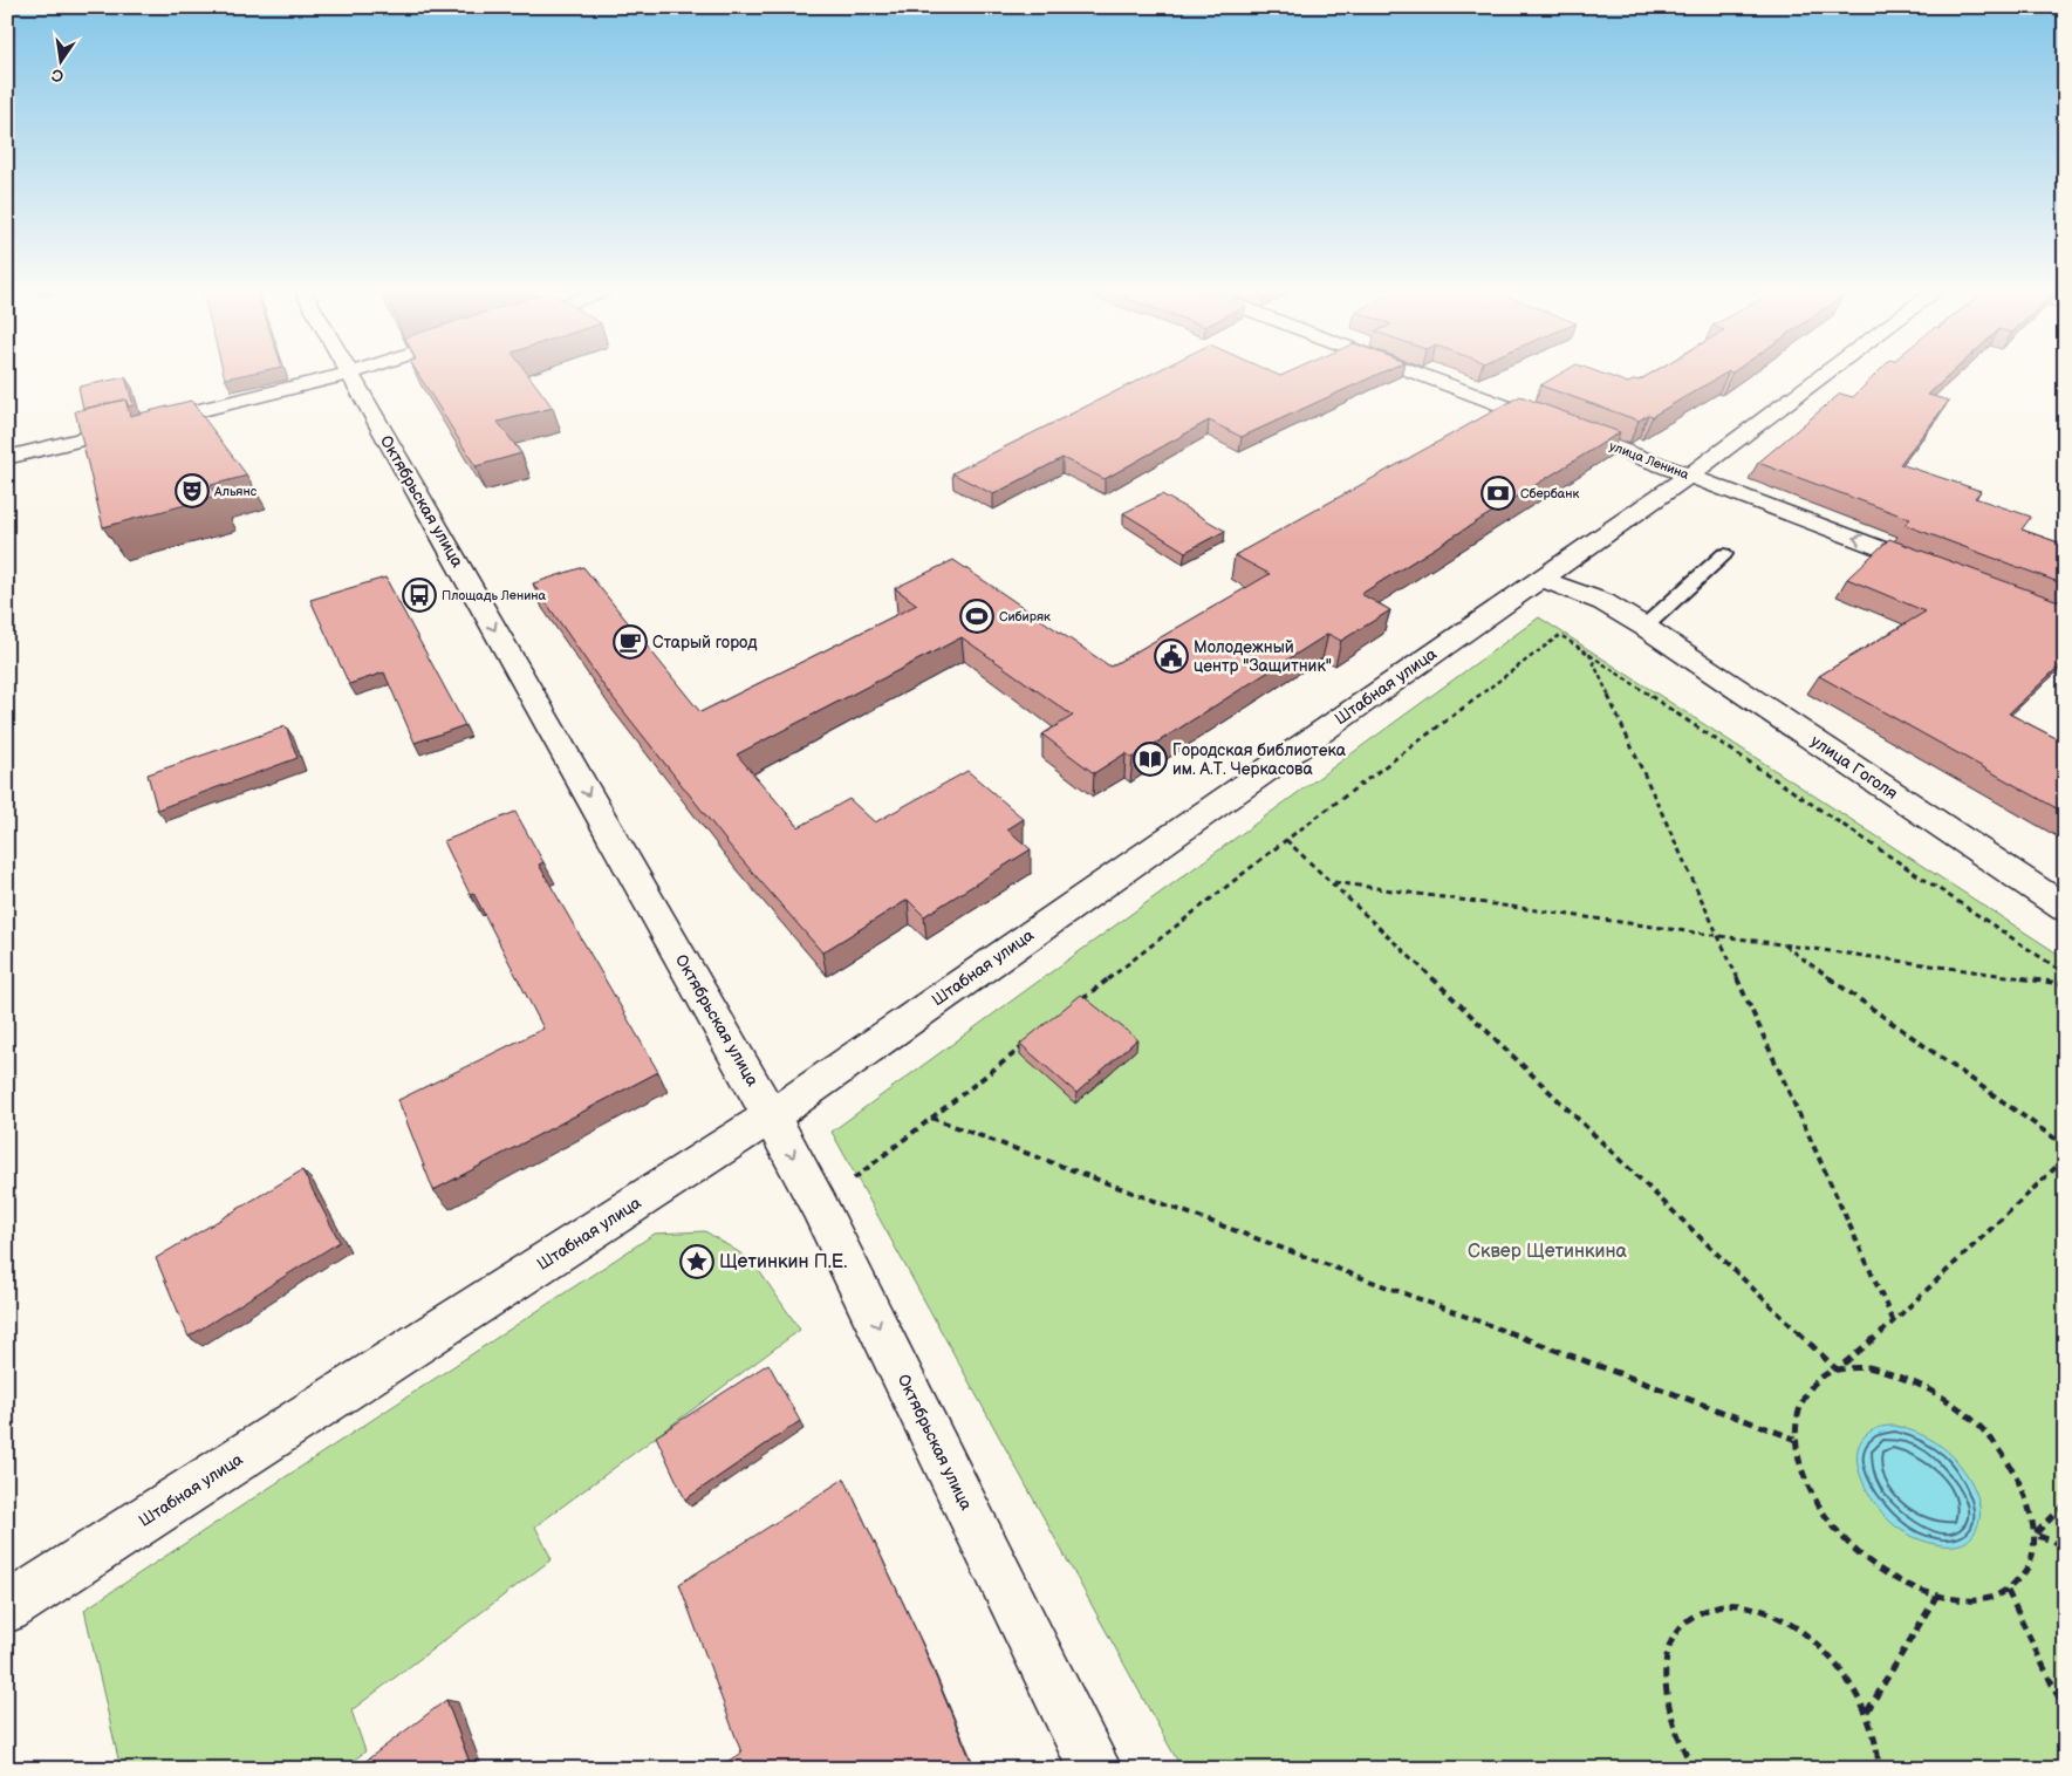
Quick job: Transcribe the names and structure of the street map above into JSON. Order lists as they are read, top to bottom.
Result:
{
  "streets": {
    "street": [
      "улица Ленина",
      "Октябрьская улица",
      "Штабная улица",
      "улица Гоголя"
    ]
  },
  "crossings": [
    ["улица Ленина", "Штабная улица"],
    ["Октябрьская улица", "Штабная улица"],
    ["Штабная улица", "улица Гоголя"]
  ],
  "one_way": ["улица Ленина", "Октябрьская улица"],
  "parks": ["Сквер Щетинкина"],
  "places": {
    "theatre": ["Альянс"],
    "bank": ["Сбербанк"],
    "bus stop": ["Площадь Ленина"],
    "sports": ["Сибиряк"],
    "cafe": ["Старый город"],
    "public building": ["Молодежный центр \"Защитник\""],
    "library": ["Городская библиотека им. А.Т. Черкасова"],
    "place": ["Щетинкин П.Е."]
  },
  "north": "bottom"
}
